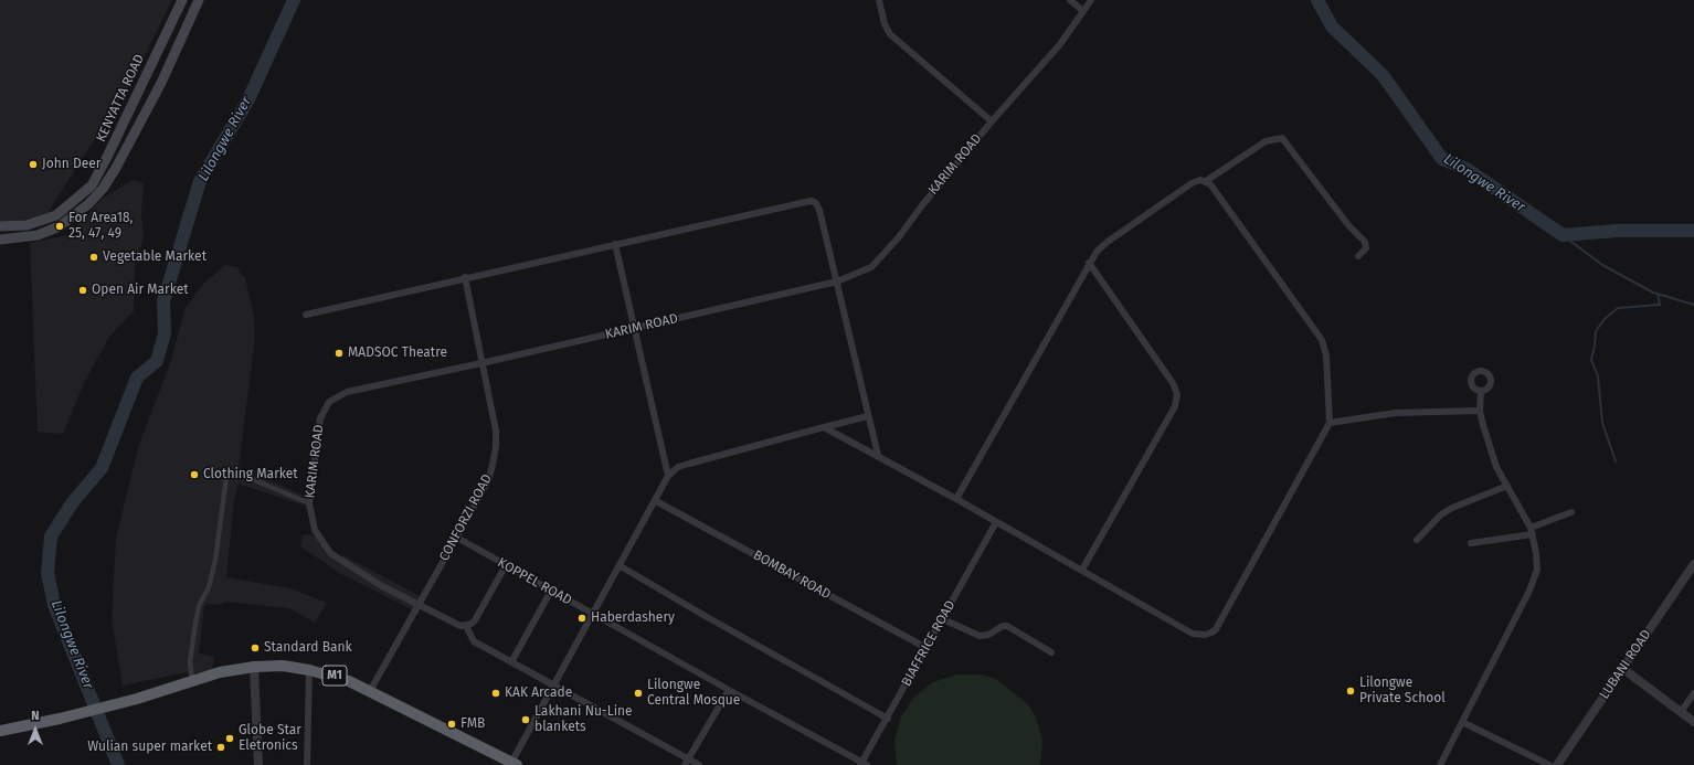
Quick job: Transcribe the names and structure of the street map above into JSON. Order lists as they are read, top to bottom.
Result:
{
  "streets": {
    "highway": ["M1"],
    "main road": ["KENYATTA ROAD"],
    "street": [
      "KARIM ROAD",
      "CONFORZI ROAD",
      "BOMBAY ROAD",
      "KOPPEL ROAD",
      "BIAFFRICE ROAD",
      "LUBANI ROAD"
    ]
  },
  "crossings": [
    ["KARIM ROAD", "CONFORZI ROAD"],
    ["CONFORZI ROAD", "KOPPEL ROAD"],
    ["CONFORZI ROAD", "M1"],
    ["BOMBAY ROAD", "BIAFFRICE ROAD"],
    ["KOPPEL ROAD", "BIAFFRICE ROAD"]
  ],
  "water": ["Lilongwe River"],
  "places": [
    "John Deer",
    "For Area18, 25, 47, 49",
    "Vegetable Market",
    "Open Air Market",
    "MADSOC Theatre",
    "Clothing Market",
    "Haberdashery",
    "Standard Bank",
    "Lilongwe Private School",
    "KAK Arcade",
    "Lilongwe Central Mosque",
    "Lakhani Nu-Line blankets",
    "FMB",
    "Globe Star Eletronics",
    "Wulian super market"
  ],
  "north": "top"
}
